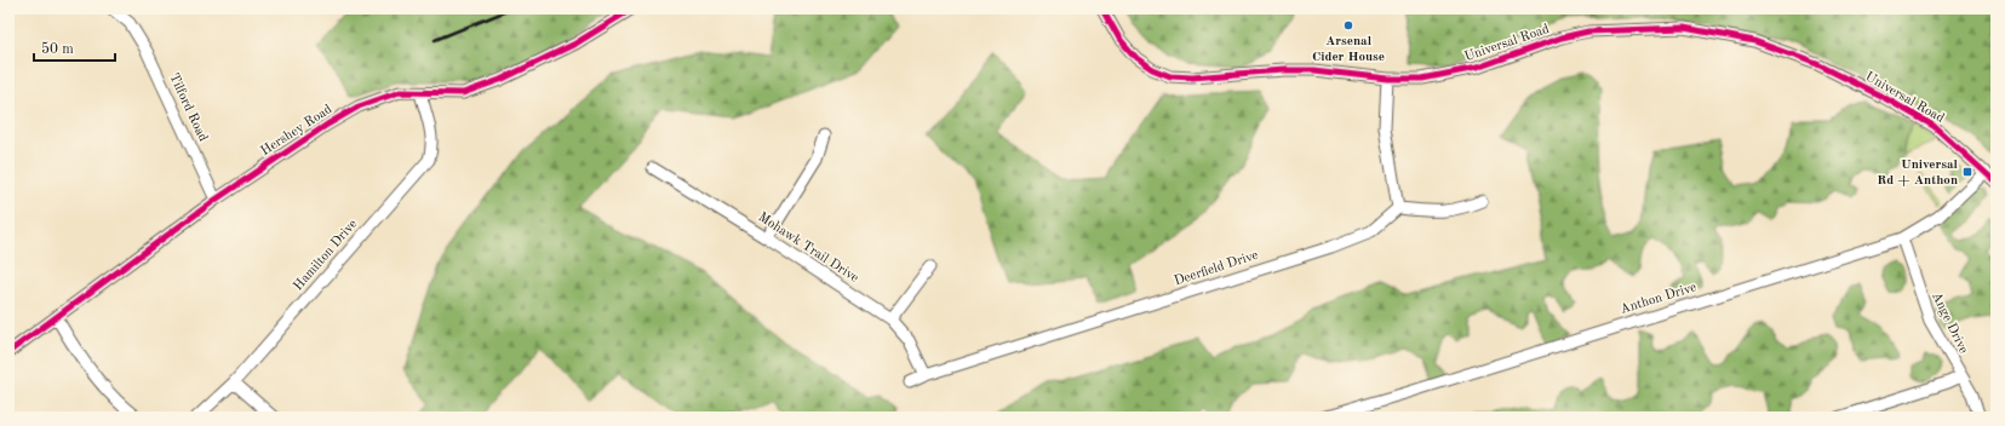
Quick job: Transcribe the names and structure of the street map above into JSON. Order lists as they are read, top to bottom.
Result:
{
  "streets": {
    "street": [
      "Universal Road",
      "Tilford Road",
      "Hershey Road",
      "Mohawk Trail Drive",
      "Hamilton Drive",
      "Deerfield Drive",
      "Anthon Drive",
      "Ange Drive"
    ]
  },
  "crossings": [
    ["Universal Road", "Anthon Drive"],
    ["Tilford Road", "Hershey Road"],
    ["Hershey Road", "Hamilton Drive"],
    ["Mohawk Trail Drive", "Deerfield Drive"],
    ["Anthon Drive", "Ange Drive"]
  ],
  "places": {
    "other": ["Arsenal Cider House"],
    "transit": ["Universal Rd + Anthon"]
  },
  "scale_bar": "50 m"
}
